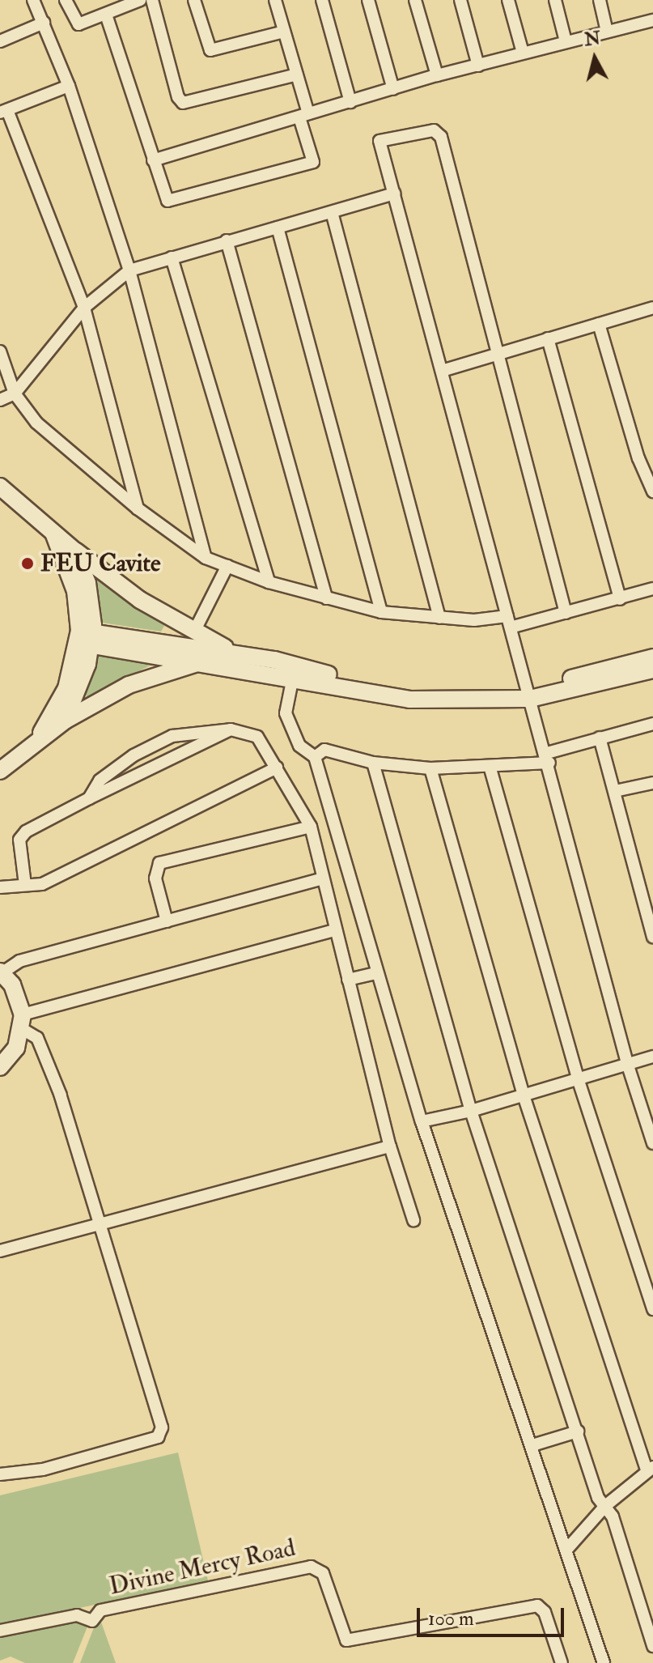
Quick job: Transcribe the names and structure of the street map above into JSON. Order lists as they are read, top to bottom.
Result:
{
  "streets": {
    "street": ["Divine Mercy Road"]
  },
  "places": ["FEU Cavite"],
  "scale_bar": "100 m",
  "north": "top"
}
